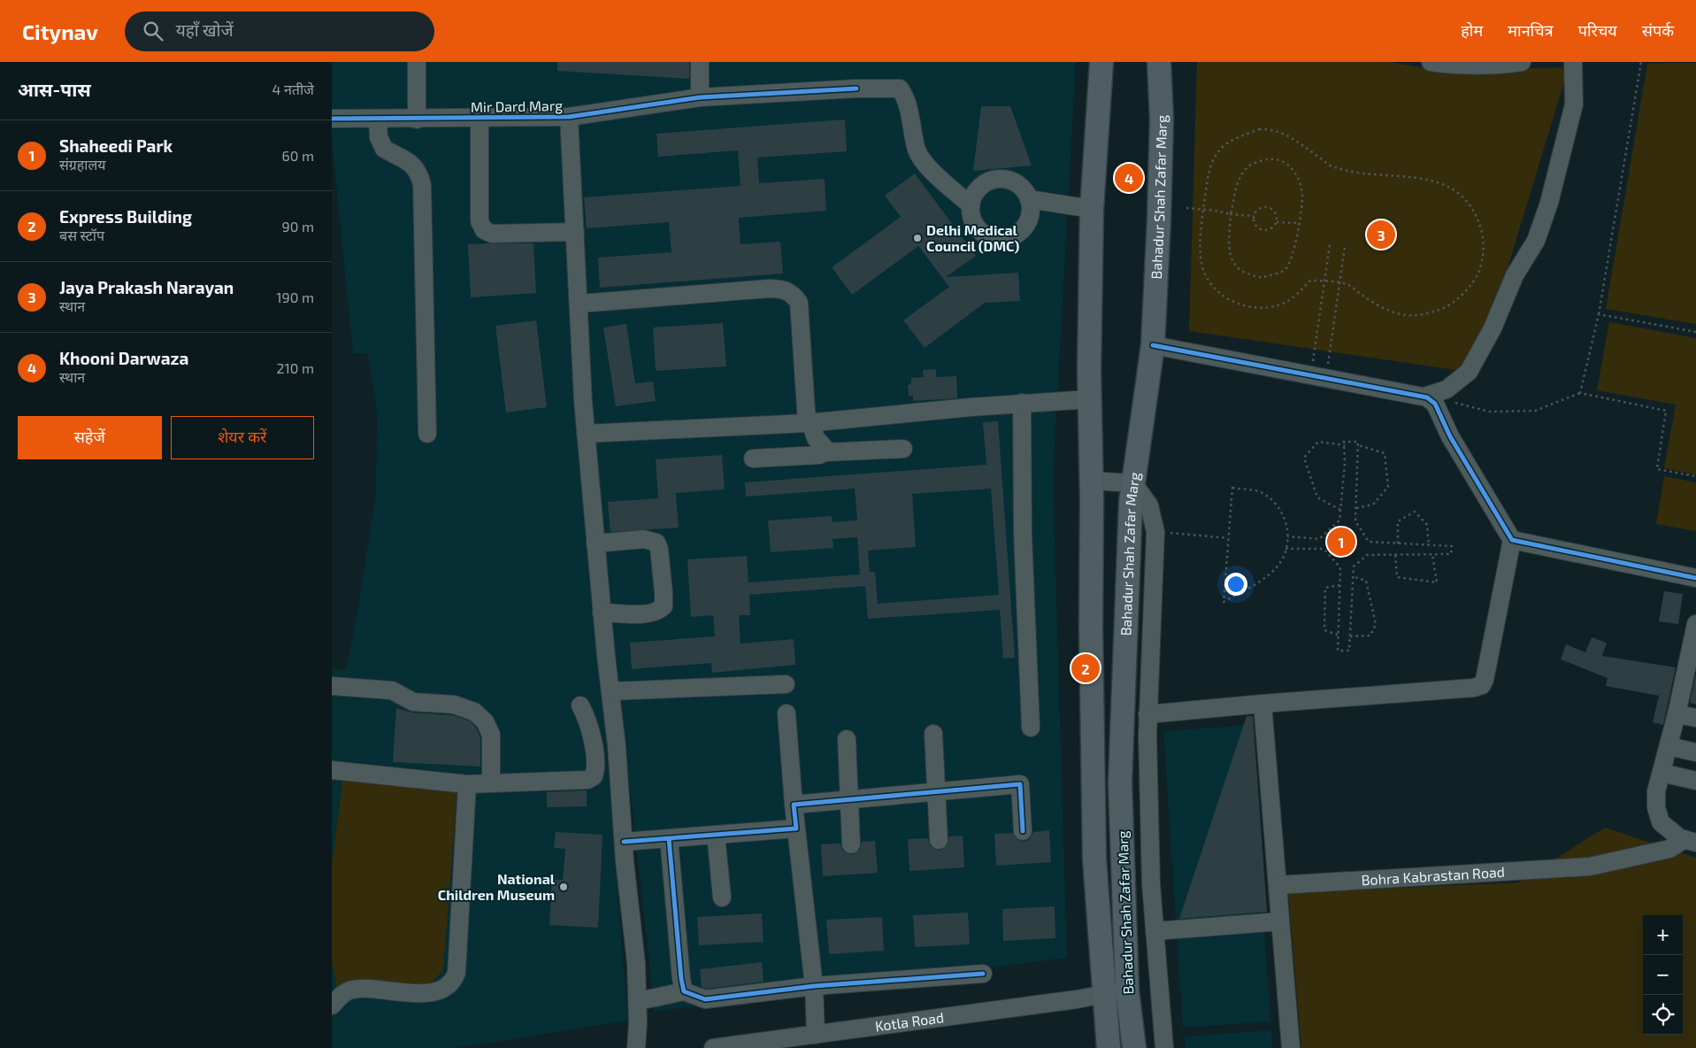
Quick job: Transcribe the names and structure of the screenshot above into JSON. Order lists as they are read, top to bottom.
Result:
{
  "streets": {
    "main road": ["Bahadur Shah Zafar Marg"],
    "street": ["Mir Dard Marg", "Bohra Kabrastan Road", "Kotla Road"]
  },
  "crossings": [
    ["Bahadur Shah Zafar Marg", "Kotla Road"]
  ],
  "places": ["Delhi Medical Council (DMC)", "National Children Museum"],
  "page": {
    "header": "Citynav",
    "search": "यहाँ खोजें",
    "nav": [
      "होम",
      "मानचित्र",
      "परिचय",
      "संपर्क"
    ],
    "heading": ["आस-पास", "4 नतीजे"],
    "list": [
      {
        "mark": "1",
        "name": "Shaheedi Park",
        "note": "संग्रहालय",
        "value": "60 m"
      },
      {
        "mark": "2",
        "name": "Express Building",
        "note": "बस स्टॉप",
        "value": "90 m"
      },
      {
        "mark": "3",
        "name": "Jaya Prakash Narayan",
        "note": "स्थान",
        "value": "190 m"
      },
      {
        "mark": "4",
        "name": "Khooni Darwaza",
        "note": "स्थान",
        "value": "210 m"
      }
    ],
    "pins": [
      "4",
      "3",
      "1",
      "2"
    ],
    "buttons": ["सहेजें", "शेयर करें"],
    "map_buttons": ["+", "−"]
  }
}
